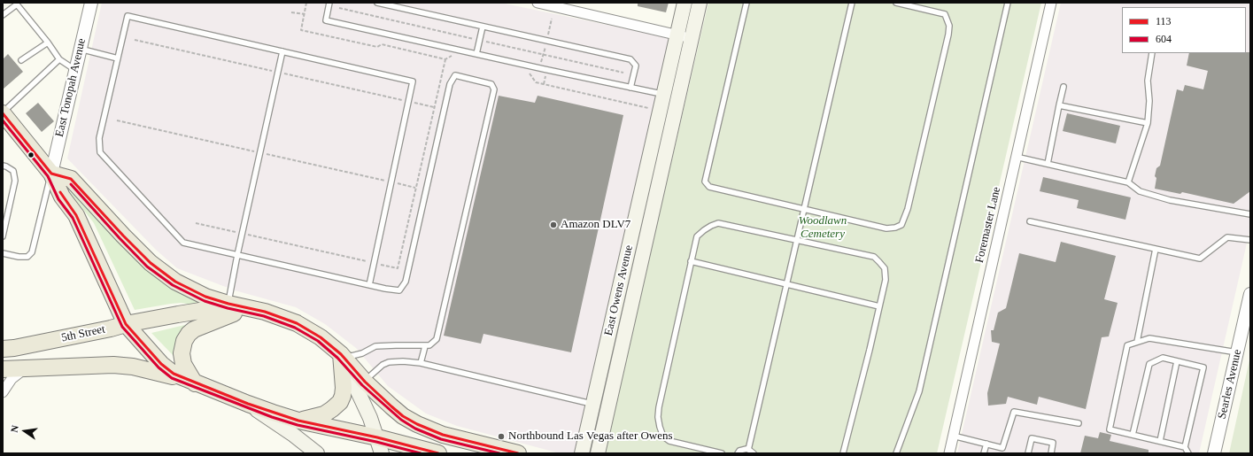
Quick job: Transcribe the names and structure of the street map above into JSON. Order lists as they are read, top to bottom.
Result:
{
  "streets": {
    "main road": ["East Owens Avenue", "5th Street"],
    "street": ["East Tonopah Avenue", "Foremaster Lane", "Searles Avenue"]
  },
  "parks": ["Woodlawn Cemetery"],
  "places": ["Amazon DLV7", "Northbound Las Vegas after Owens"],
  "lines": ["transit line 113", "transit line 604"],
  "legend": ["113", "604"],
  "north": "left"
}
